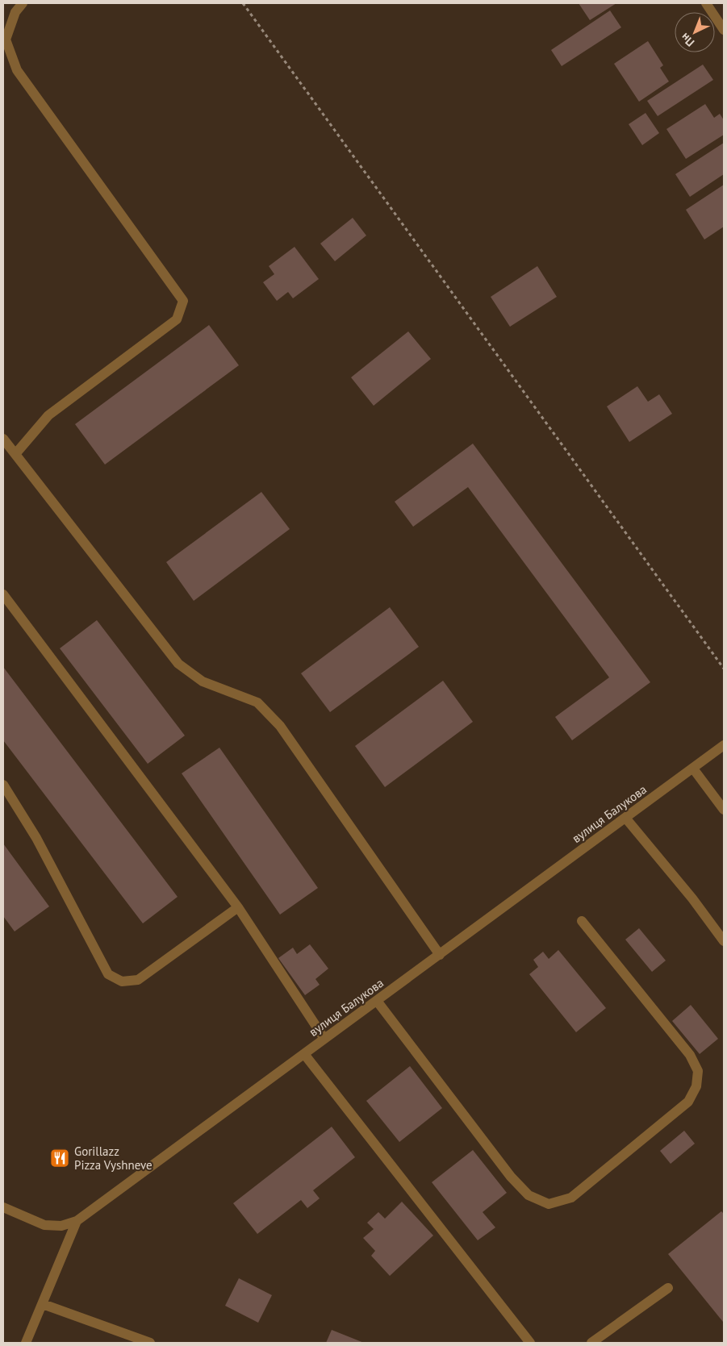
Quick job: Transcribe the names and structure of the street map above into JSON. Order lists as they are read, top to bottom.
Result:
{
  "streets": {
    "street": ["вулиця Балукова"]
  },
  "places": {
    "restaurant": ["Gorillazz Pizza Vyshneve"]
  },
  "north": "bottom left"
}
